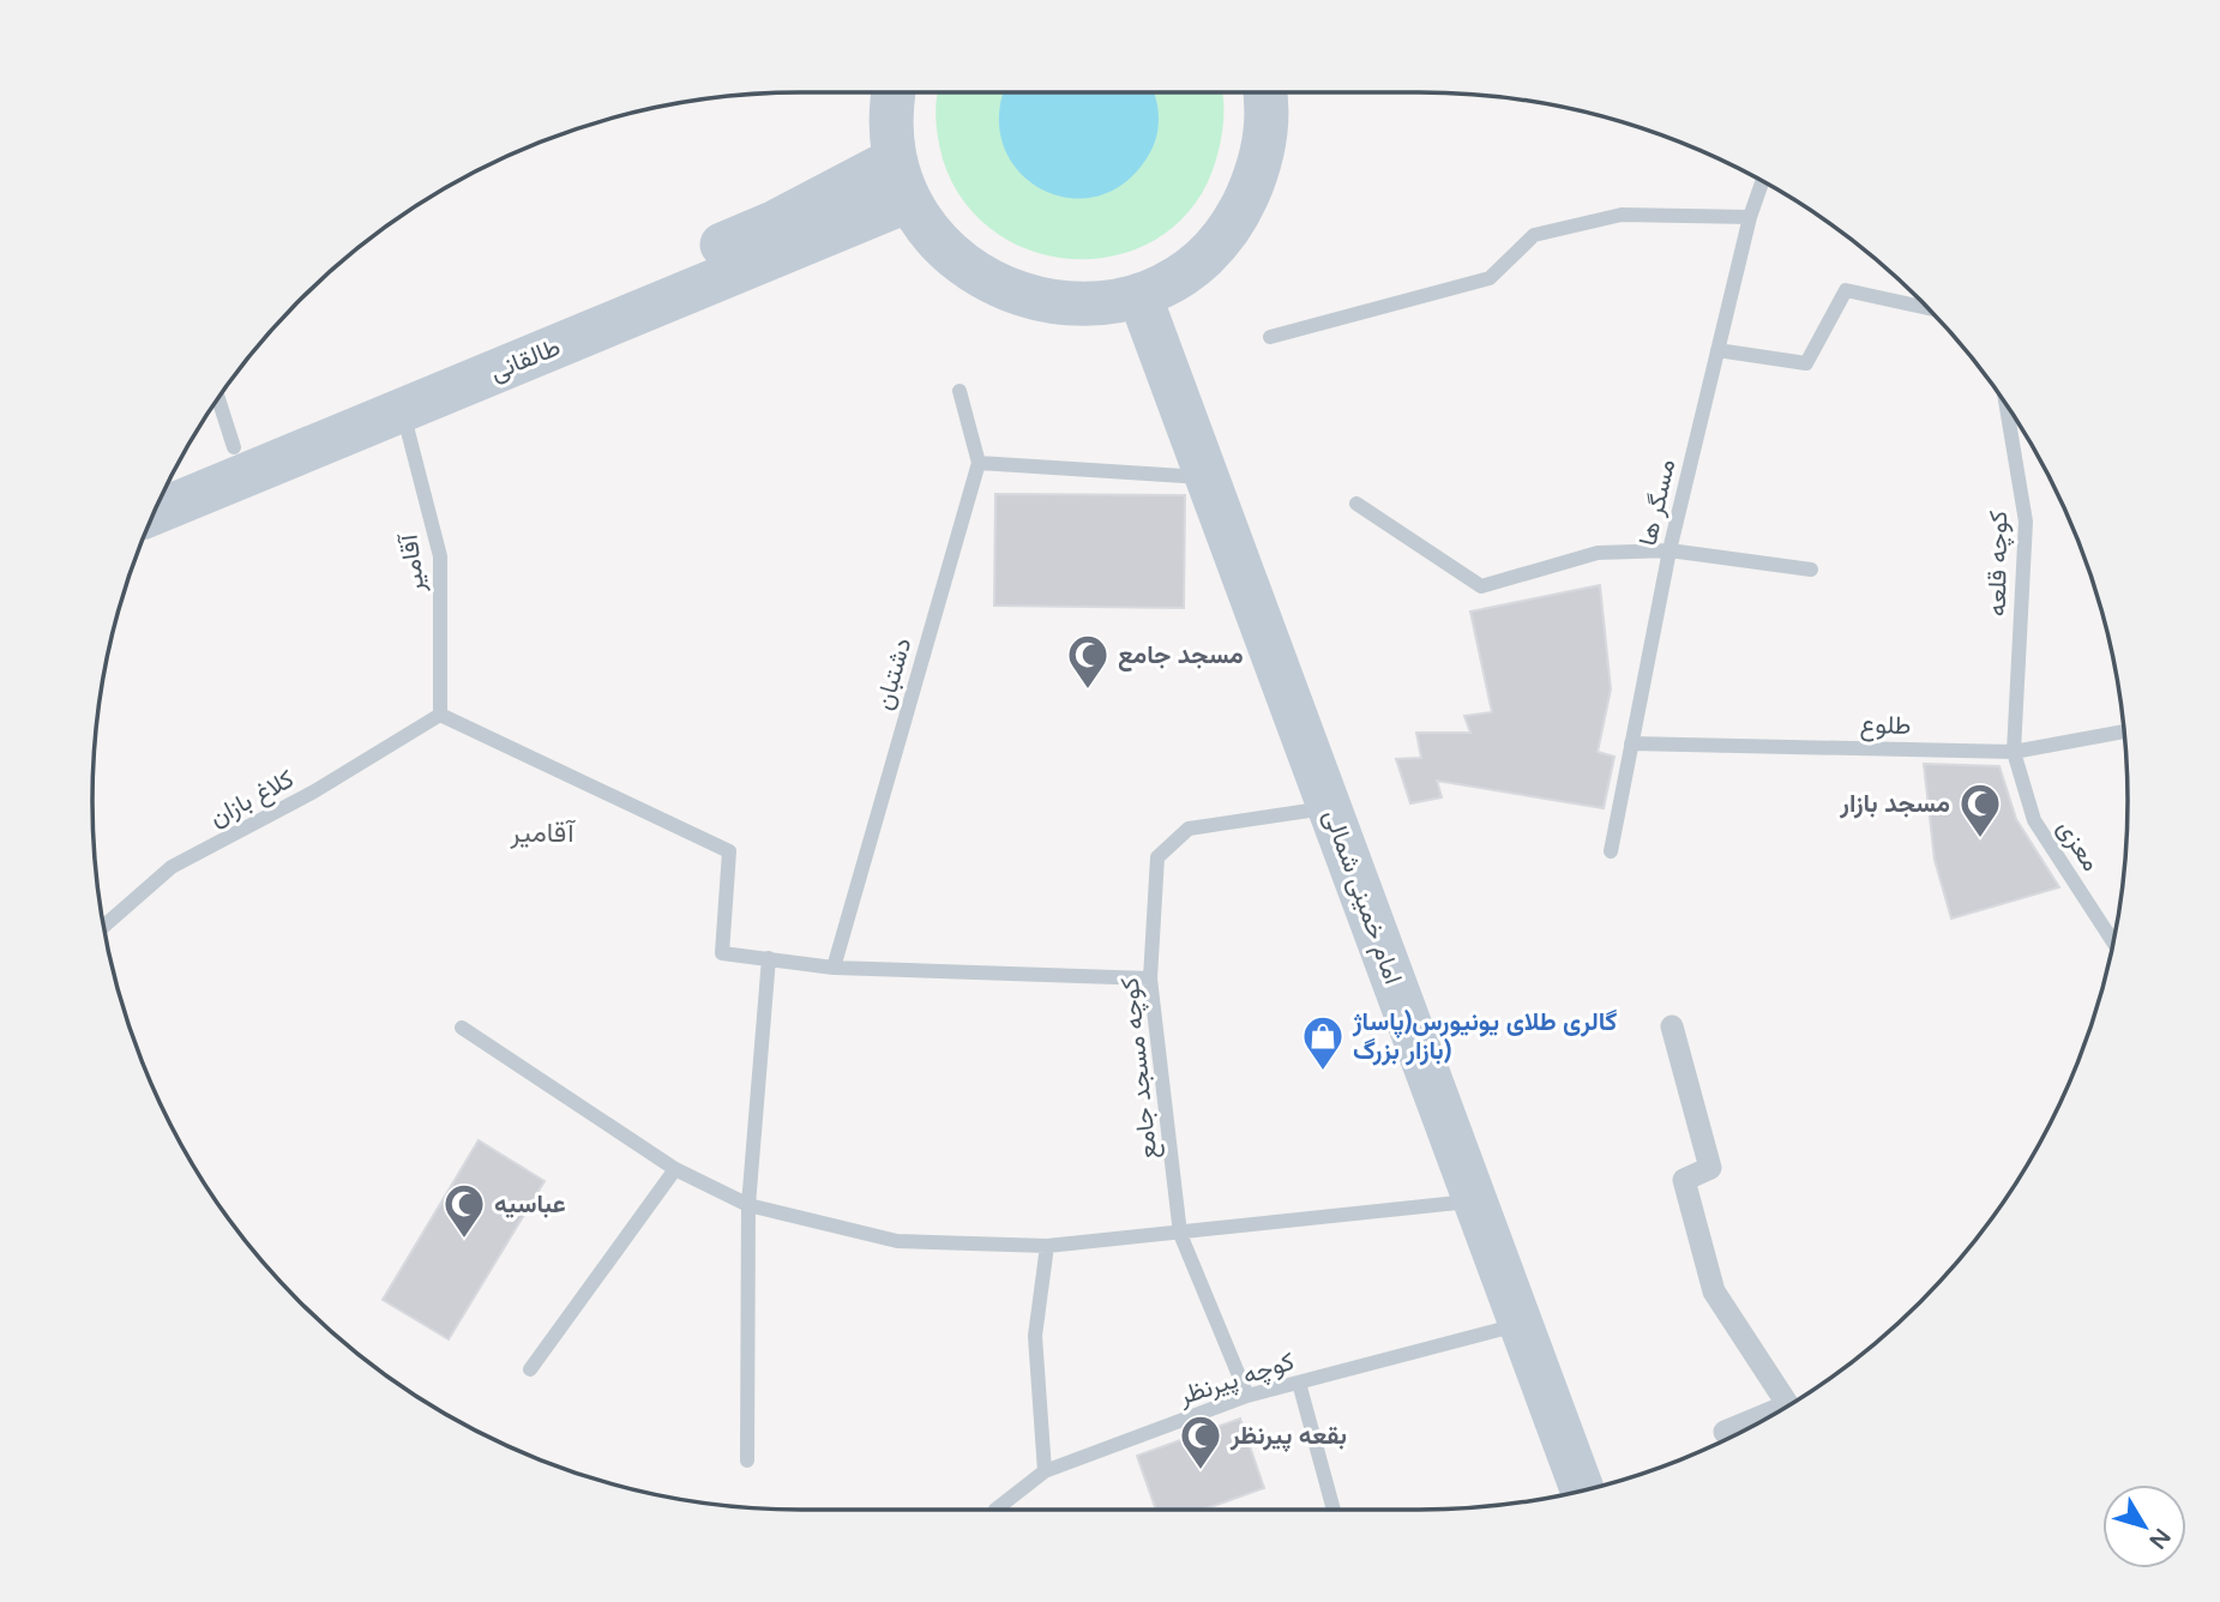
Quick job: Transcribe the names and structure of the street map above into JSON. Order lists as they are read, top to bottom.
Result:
{
  "streets": {
    "main road": ["طالقانی", "امام خمینی شمالی"],
    "lane": [
      "مسگر ها",
      "آقامیر",
      "کوچه قلعه",
      "دشتبان",
      "طلوع",
      "کلاغ بازان",
      "معزی",
      "کوچه مسجد جامع",
      "کوچه پیرنظر"
    ]
  },
  "crossings": [
    ["طالقانی", "آقامیر"],
    ["مسگر ها", "طلوع"],
    ["آقامیر", "کلاغ بازان"],
    ["کوچه قلعه", "طلوع"],
    ["کوچه قلعه", "معزی"],
    ["طلوع", "معزی"],
    ["امام خمینی شمالی", "کوچه مسجد جامع"],
    ["امام خمینی شمالی", "کوچه پیرنظر"],
    ["کوچه مسجد جامع", "کوچه پیرنظر"]
  ],
  "districts": ["آقامیر"],
  "places": {
    "mosque": [
      "مسجد جامع",
      "مسجد بازار",
      "عباسیه",
      "بقعه پیرنظر"
    ],
    "shop": ["گالری طلای یونیورس(پاساژ بازار بزرگ)"]
  },
  "north": "bottom right"
}
